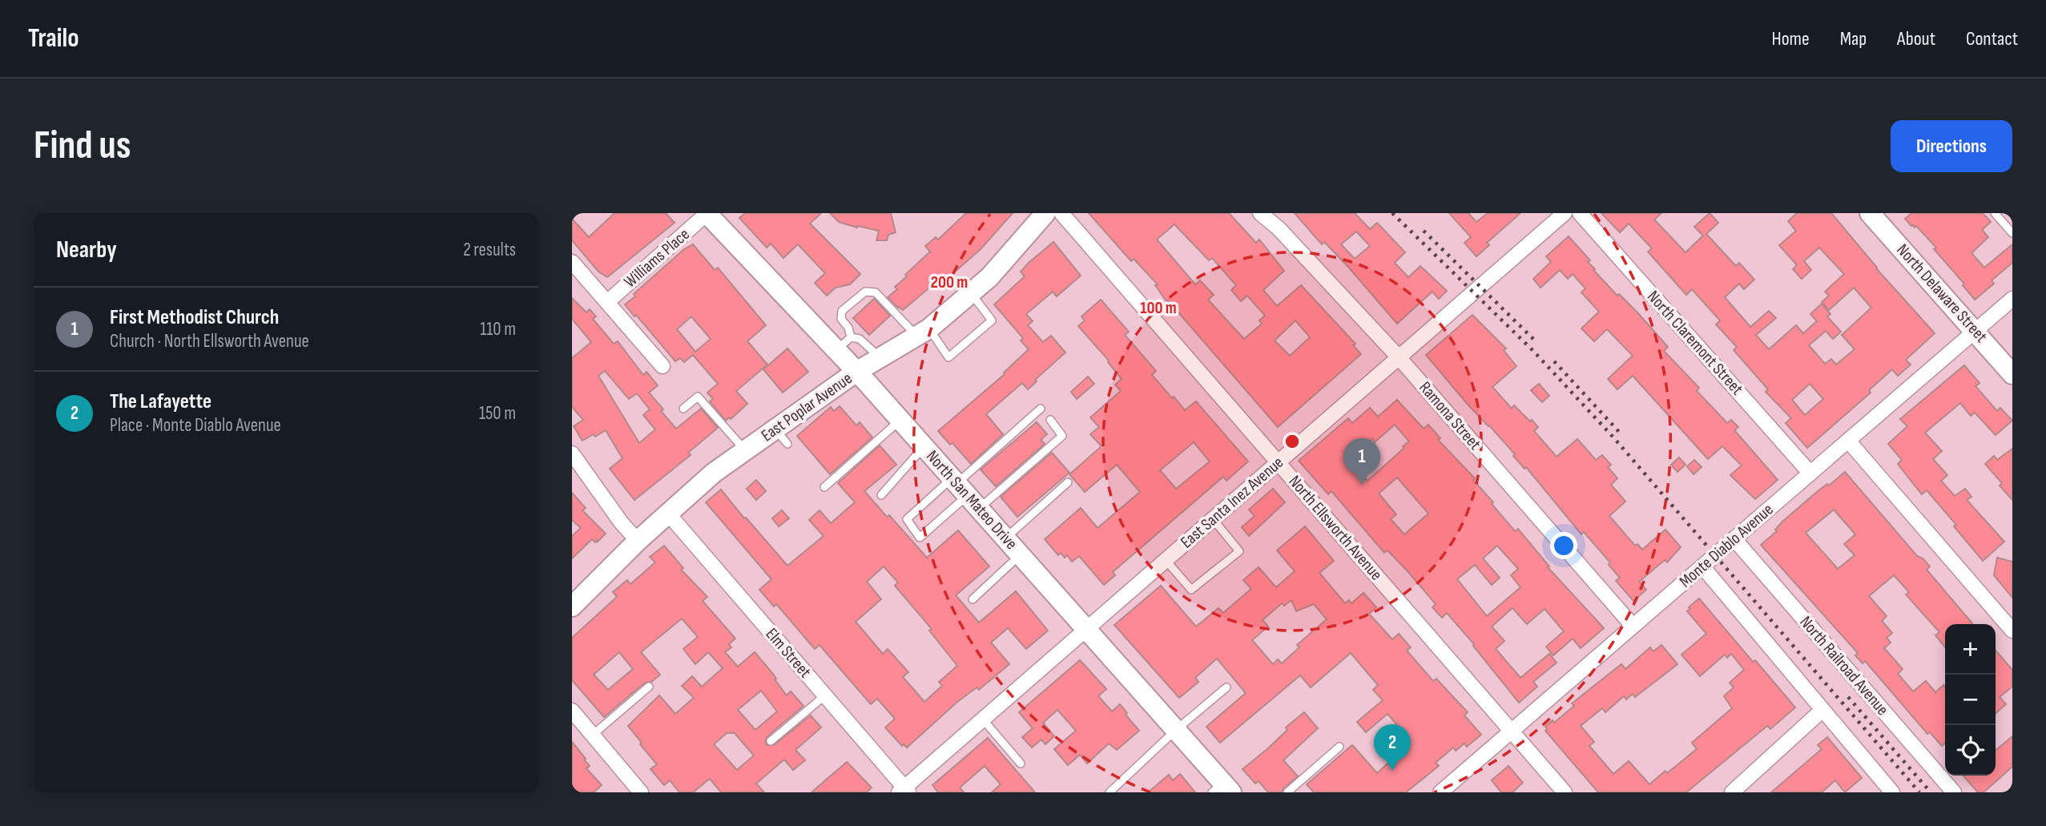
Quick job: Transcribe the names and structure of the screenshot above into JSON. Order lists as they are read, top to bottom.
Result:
{
  "streets": {
    "main road": ["North Delaware Street", "East Poplar Avenue", "North San Mateo Drive"],
    "street": [
      "Williams Place",
      "North Claremont Street",
      "Ramona Street",
      "East Santa Inez Avenue",
      "North Ellsworth Avenue",
      "Monte Diablo Avenue",
      "Elm Street",
      "North Railroad Avenue"
    ]
  },
  "crossings": [
    ["Williams Place", "North San Mateo Drive"],
    ["North Delaware Street", "Monte Diablo Avenue"],
    ["North Claremont Street", "Monte Diablo Avenue"],
    ["East Poplar Avenue", "North San Mateo Drive"],
    ["East Poplar Avenue", "Elm Street"],
    ["Ramona Street", "East Santa Inez Avenue"],
    ["Ramona Street", "Monte Diablo Avenue"],
    ["North San Mateo Drive", "East Santa Inez Avenue"],
    ["East Santa Inez Avenue", "North Ellsworth Avenue"],
    ["East Santa Inez Avenue", "Elm Street"],
    ["North Ellsworth Avenue", "Monte Diablo Avenue"],
    ["Monte Diablo Avenue", "North Railroad Avenue"]
  ],
  "page": {
    "header": "Trailo",
    "nav": [
      "Home",
      "Map",
      "About",
      "Contact"
    ],
    "buttons": "Directions",
    "title": "Find us",
    "heading": ["Nearby", "2 results"],
    "list": [
      {
        "mark": "1",
        "name": "First Methodist Church",
        "note": "Church · North Ellsworth Avenue",
        "value": "110 m"
      },
      {
        "mark": "2",
        "name": "The Lafayette",
        "note": "Place · Monte Diablo Avenue",
        "value": "150 m"
      }
    ],
    "pins": ["1", "2"],
    "map_buttons": ["+", "−"]
  },
  "rings": ["200 m", "100 m"]
}
